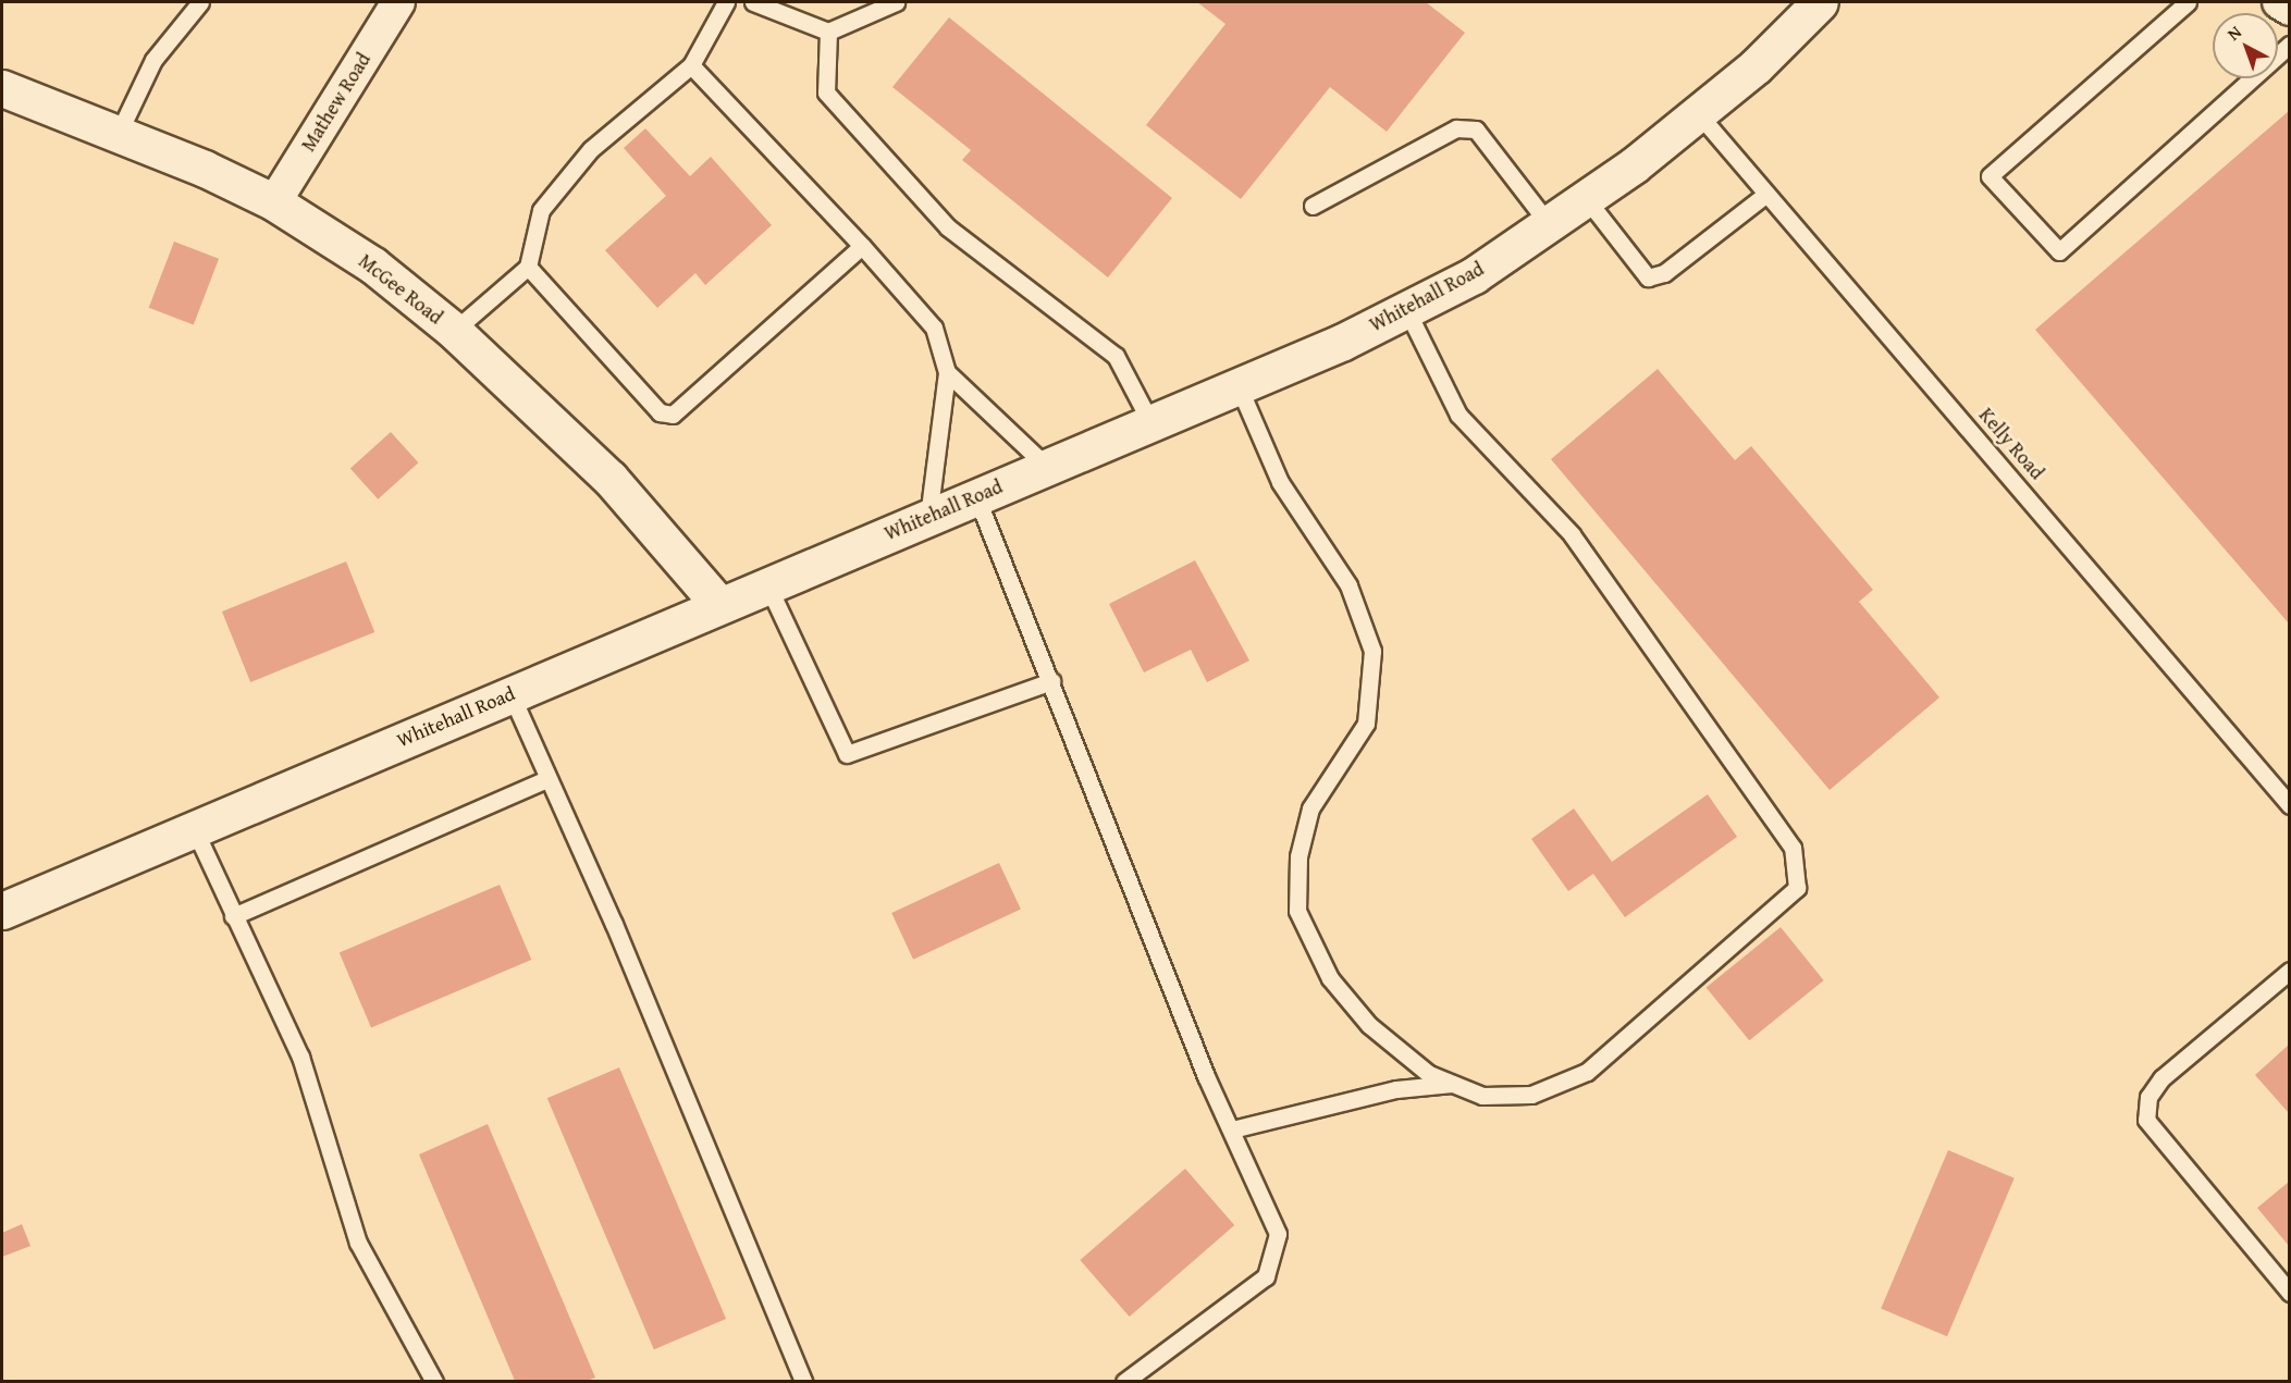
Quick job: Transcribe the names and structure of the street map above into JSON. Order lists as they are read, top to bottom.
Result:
{
  "streets": {
    "main road": ["McGee Road", "Whitehall Road"],
    "street": ["Mathew Road"],
    "lane": ["Kelly Road"]
  },
  "crossings": [
    ["Mathew Road", "McGee Road"],
    ["McGee Road", "Whitehall Road"],
    ["Whitehall Road", "Kelly Road"]
  ],
  "north": "top left"
}
